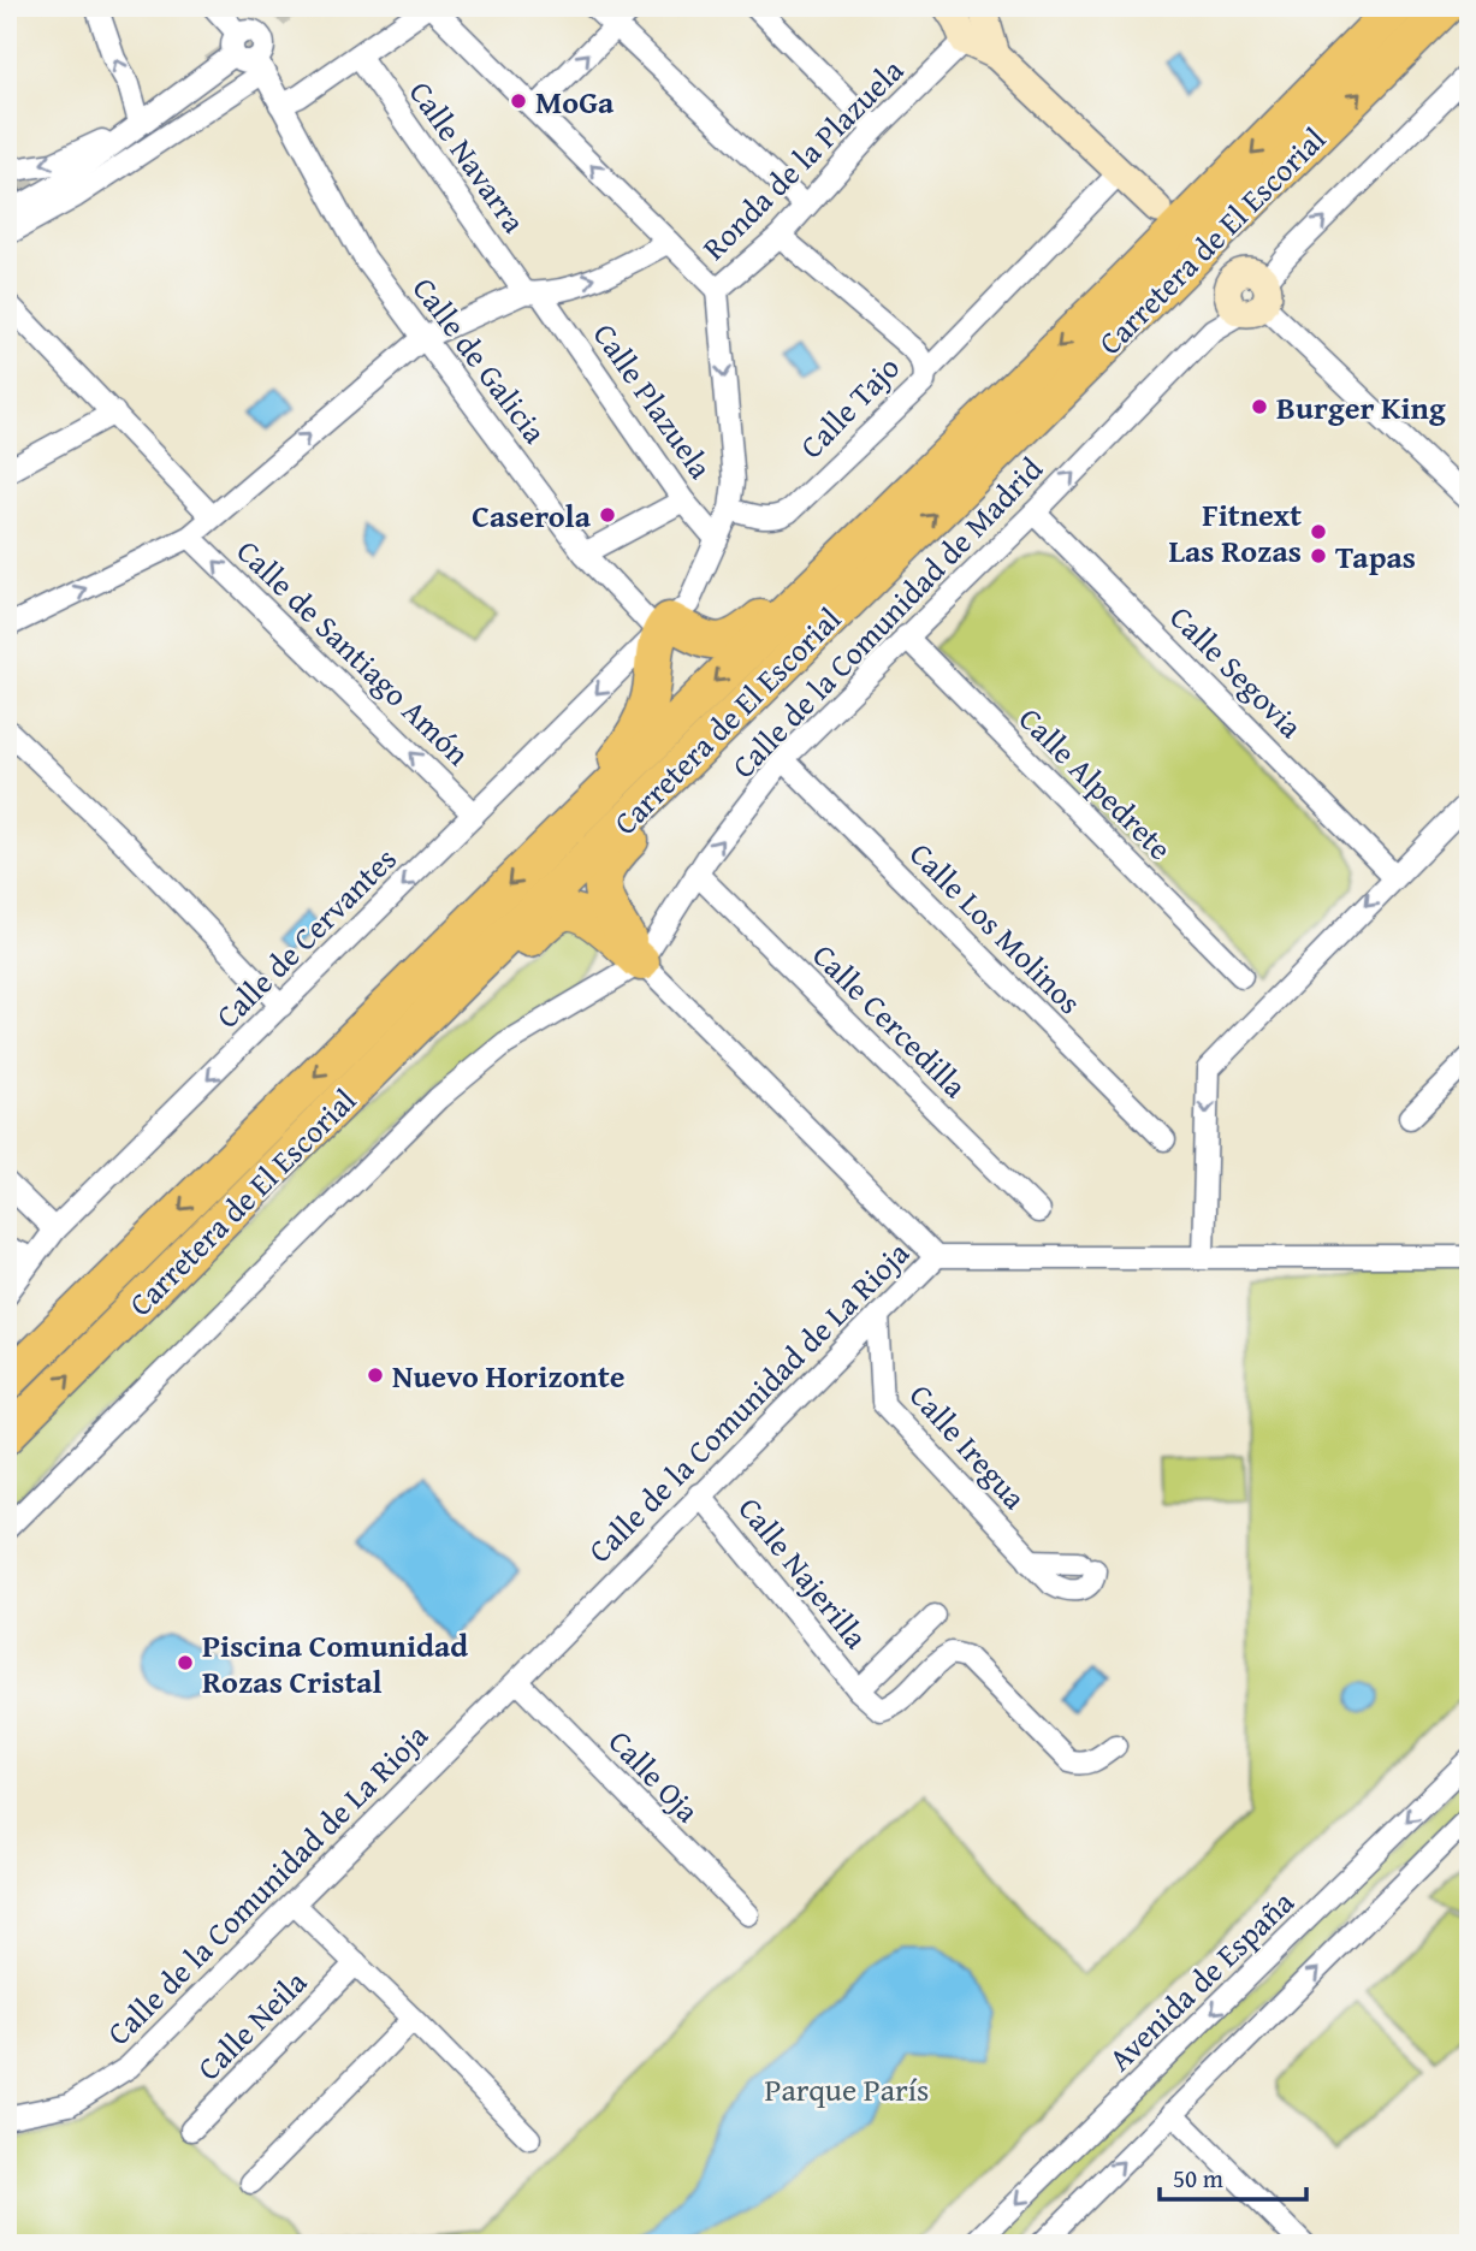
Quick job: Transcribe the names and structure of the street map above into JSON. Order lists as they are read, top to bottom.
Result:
{
  "streets": {
    "highway": ["Carretera de El Escorial"],
    "street": [
      "Calle Navarra",
      "Ronda de la Plazuela",
      "Calle de Galicia",
      "Calle Plazuela",
      "Calle Tajo",
      "Calle de la Comunidad de Madrid",
      "Calle de Santiago Amón",
      "Calle Segovia",
      "Calle Alpedrete",
      "Calle Los Molinos",
      "Calle de Cervantes",
      "Calle Cercedilla",
      "Calle de la Comunidad de La Rioja",
      "Calle Iregua",
      "Calle Najerilla",
      "Calle Oja",
      "Avenida de España",
      "Calle Neila"
    ]
  },
  "crossings": [
    ["Calle Navarra", "Calle Plazuela"],
    ["Ronda de la Plazuela", "Calle de Galicia"],
    ["Ronda de la Plazuela", "Calle Plazuela"],
    ["Ronda de la Plazuela", "Calle Tajo"],
    ["Ronda de la Plazuela", "Calle de Cervantes"],
    ["Calle de Galicia", "Calle de Cervantes"],
    ["Calle de la Comunidad de Madrid", "Calle Segovia"],
    ["Calle de la Comunidad de Madrid", "Calle Alpedrete"],
    ["Calle de la Comunidad de Madrid", "Calle Los Molinos"],
    ["Calle de la Comunidad de Madrid", "Calle Cercedilla"],
    ["Calle de Santiago Amón", "Calle de Cervantes"],
    ["Calle de la Comunidad de La Rioja", "Calle Iregua"],
    ["Calle de la Comunidad de La Rioja", "Calle Najerilla"],
    ["Calle de la Comunidad de La Rioja", "Calle Oja"],
    ["Calle de la Comunidad de La Rioja", "Calle Neila"]
  ],
  "one_way": ["Calle de Santiago Amón", "Calle de Cervantes"],
  "parks": ["Parque París"],
  "places": [
    "MoGa",
    "Burger King",
    "Caserola",
    "Fitnext Las Rozas",
    "Tapas",
    "Nuevo Horizonte",
    "Piscina Comunidad Rozas Cristal"
  ],
  "scale_bar": "50 m"
}
